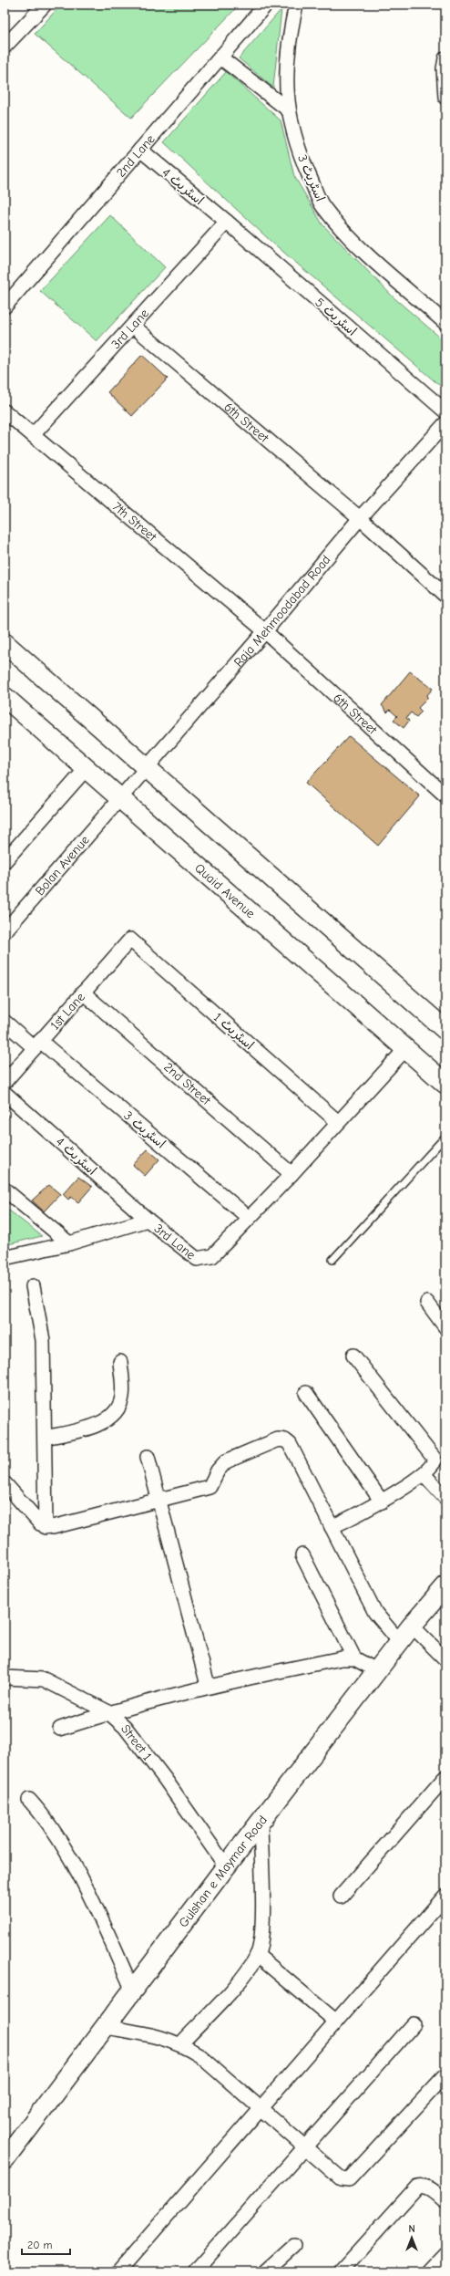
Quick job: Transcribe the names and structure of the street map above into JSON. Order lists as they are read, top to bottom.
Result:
{
  "streets": {
    "main road": ["Quaid Avenue", "Gulshan e Maymar Road"],
    "street": [
      "2nd Lane",
      "اسٹریٹ 3",
      "اسٹریٹ 4",
      "اسٹریٹ 5",
      "3rd Lane",
      "6th Street",
      "7th Street",
      "Raja Mehmoodabad Road",
      "Bolan Avenue",
      "1st Lane",
      "اسٹریٹ 1",
      "2nd Street",
      "Street 1"
    ]
  },
  "crossings": [
    ["2nd Lane", "اسٹریٹ 4"],
    ["اسٹریٹ 3", "3rd Lane"],
    ["اسٹریٹ 3", "1st Lane"],
    ["اسٹریٹ 4", "اسٹریٹ 5"],
    ["اسٹریٹ 4", "3rd Lane"],
    ["اسٹریٹ 5", "3rd Lane"],
    ["3rd Lane", "6th Street"],
    ["3rd Lane", "7th Street"],
    ["3rd Lane", "Quaid Avenue"],
    ["3rd Lane", "اسٹریٹ 1"],
    ["3rd Lane", "2nd Street"],
    ["6th Street", "7th Street"],
    ["6th Street", "Raja Mehmoodabad Road"],
    ["7th Street", "Raja Mehmoodabad Road"],
    ["Raja Mehmoodabad Road", "Bolan Avenue"],
    ["Raja Mehmoodabad Road", "Quaid Avenue"],
    ["Bolan Avenue", "Quaid Avenue"],
    ["1st Lane", "اسٹریٹ 1"],
    ["1st Lane", "2nd Street"],
    ["Street 1", "Gulshan e Maymar Road"]
  ],
  "scale_bar": "20 m",
  "north": "top"
}
